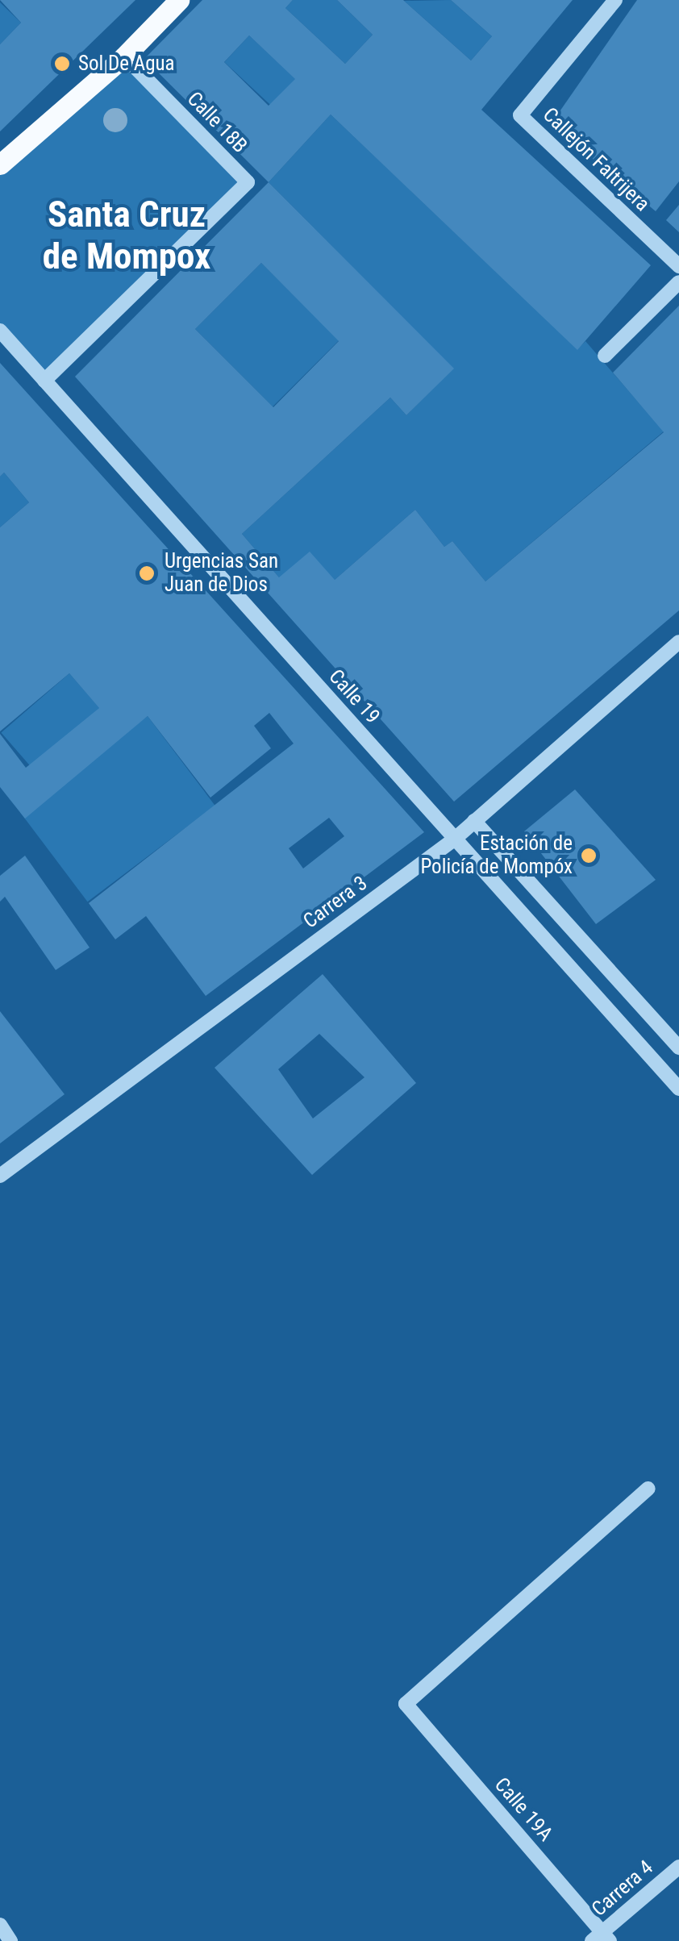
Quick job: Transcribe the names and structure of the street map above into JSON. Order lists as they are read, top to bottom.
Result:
{
  "streets": {
    "street": [
      "Calle 18B",
      "Callejón Faltrijera",
      "Calle 19",
      "Carrera 3",
      "Calle 19A",
      "Carrera 4"
    ]
  },
  "crossings": [
    ["Calle 18B", "Calle 19"],
    ["Calle 19", "Carrera 3"],
    ["Calle 19A", "Carrera 4"]
  ],
  "districts": ["Santa Cruz de Mompox"],
  "places": ["Sol De Agua", "Urgencias San Juan de Dios", "Estación de Policía de Mompóx"]
}
